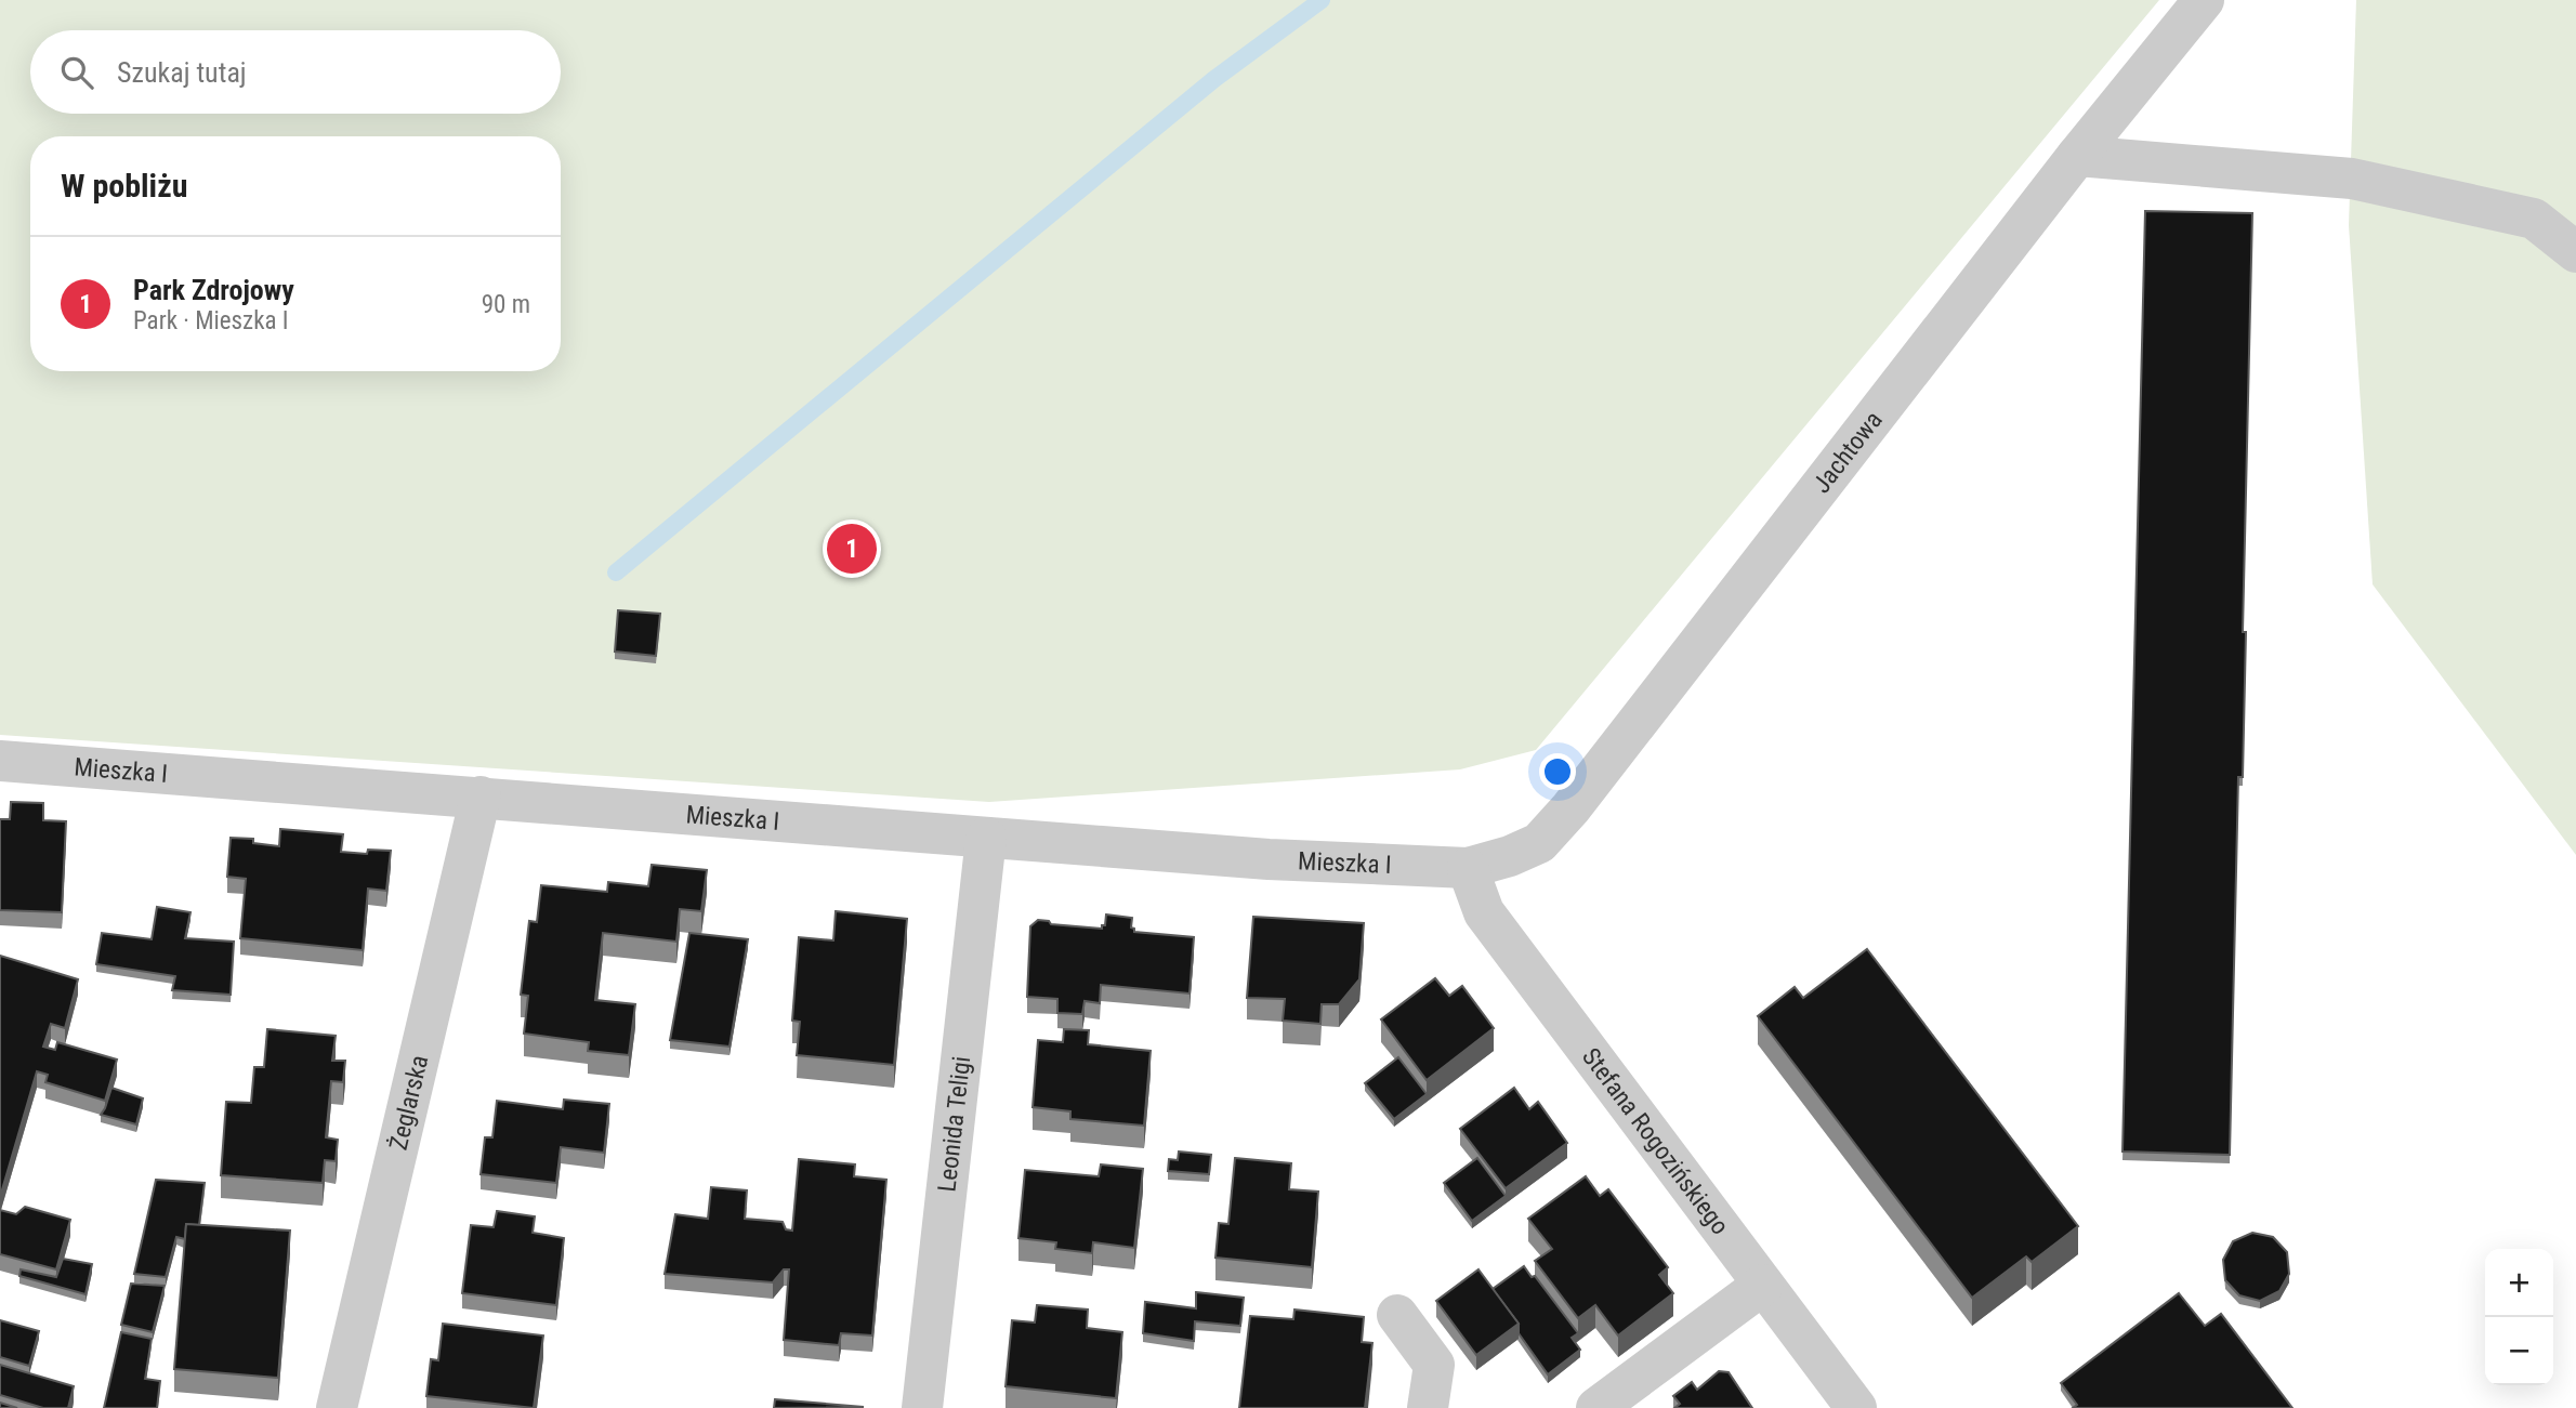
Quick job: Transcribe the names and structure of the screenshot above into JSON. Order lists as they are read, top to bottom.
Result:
{
  "streets": {
    "street": [
      "Jachtowa",
      "Mieszka I",
      "Żeglarska",
      "Leonida Teligi",
      "Stefana Rogozińskiego"
    ]
  },
  "crossings": [
    ["Jachtowa", "Mieszka I"],
    ["Jachtowa", "Stefana Rogozińskiego"],
    ["Mieszka I", "Żeglarska"],
    ["Mieszka I", "Leonida Teligi"],
    ["Mieszka I", "Stefana Rogozińskiego"]
  ],
  "page": {
    "search": "Szukaj tutaj",
    "heading": "W pobliżu",
    "list": [
      {
        "mark": "1",
        "name": "Park Zdrojowy",
        "note": "Park · Mieszka I",
        "value": "90 m"
      }
    ],
    "pins": "1",
    "map_buttons": ["+", "−"]
  }
}
